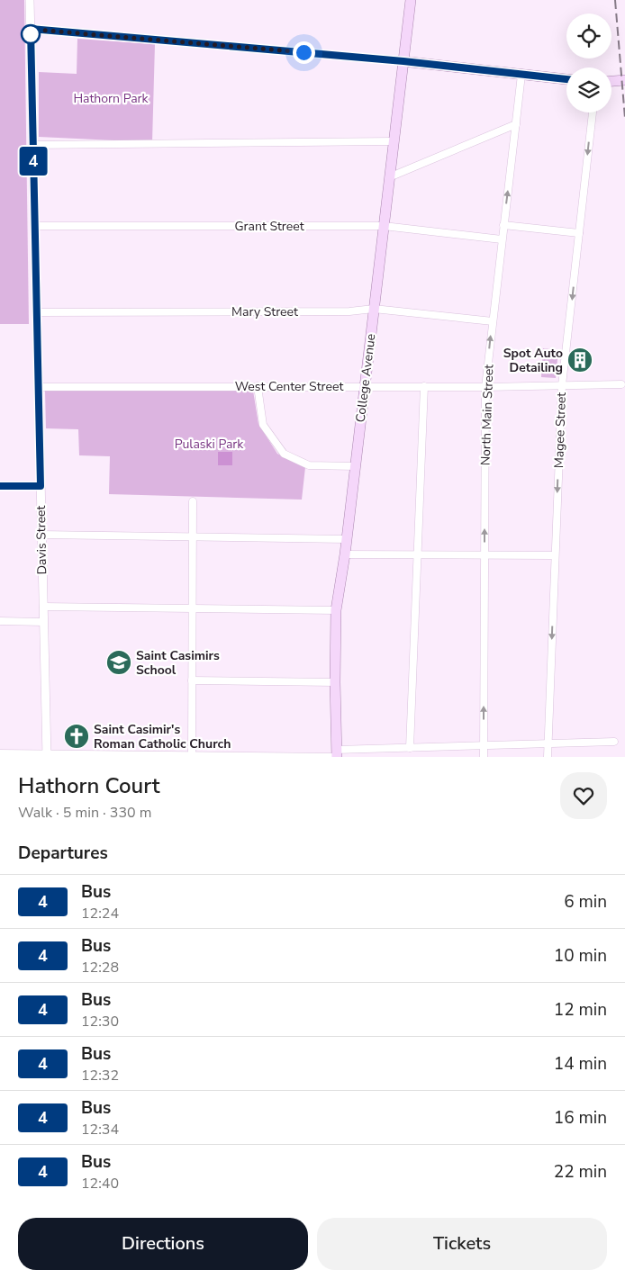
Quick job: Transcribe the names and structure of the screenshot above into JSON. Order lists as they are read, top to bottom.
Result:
{
  "streets": {
    "main road": ["College Avenue"],
    "street": [
      "Grant Street",
      "Mary Street",
      "West Center Street",
      "North Main Street",
      "Magee Street",
      "Davis Street"
    ]
  },
  "crossings": [
    ["Grant Street", "College Avenue"],
    ["Grant Street", "North Main Street"],
    ["Grant Street", "Davis Street"],
    ["Mary Street", "College Avenue"],
    ["Mary Street", "North Main Street"],
    ["Mary Street", "Davis Street"],
    ["College Avenue", "West Center Street"],
    ["West Center Street", "North Main Street"],
    ["West Center Street", "Magee Street"],
    ["West Center Street", "Davis Street"]
  ],
  "one_way": ["North Main Street", "Magee Street"],
  "parks": ["Hathorn Park", "Pulaski Park"],
  "places": {
    "building": ["Spot Auto Detailing"],
    "school or university": ["Saint Casimirs School"],
    "church": ["Saint Casimir's Roman Catholic Church"]
  },
  "lines": ["bus line 4"],
  "page": {
    "on_map": "4",
    "heading": [
      ["Hathorn Court", "Walk · 5 min · 330 m"],
      "Departures"
    ],
    "list": [
      {
        "mark": "4",
        "name": "Bus",
        "note": "12:24",
        "value": "6 min"
      },
      {
        "mark": "4",
        "name": "Bus",
        "note": "12:28",
        "value": "10 min"
      },
      {
        "mark": "4",
        "name": "Bus",
        "note": "12:30",
        "value": "12 min"
      },
      {
        "mark": "4",
        "name": "Bus",
        "note": "12:32",
        "value": "14 min"
      },
      {
        "mark": "4",
        "name": "Bus",
        "note": "12:34",
        "value": "16 min"
      },
      {
        "mark": "4",
        "name": "Bus",
        "note": "12:40",
        "value": "22 min"
      }
    ],
    "buttons": ["Directions", "Tickets"]
  }
}
